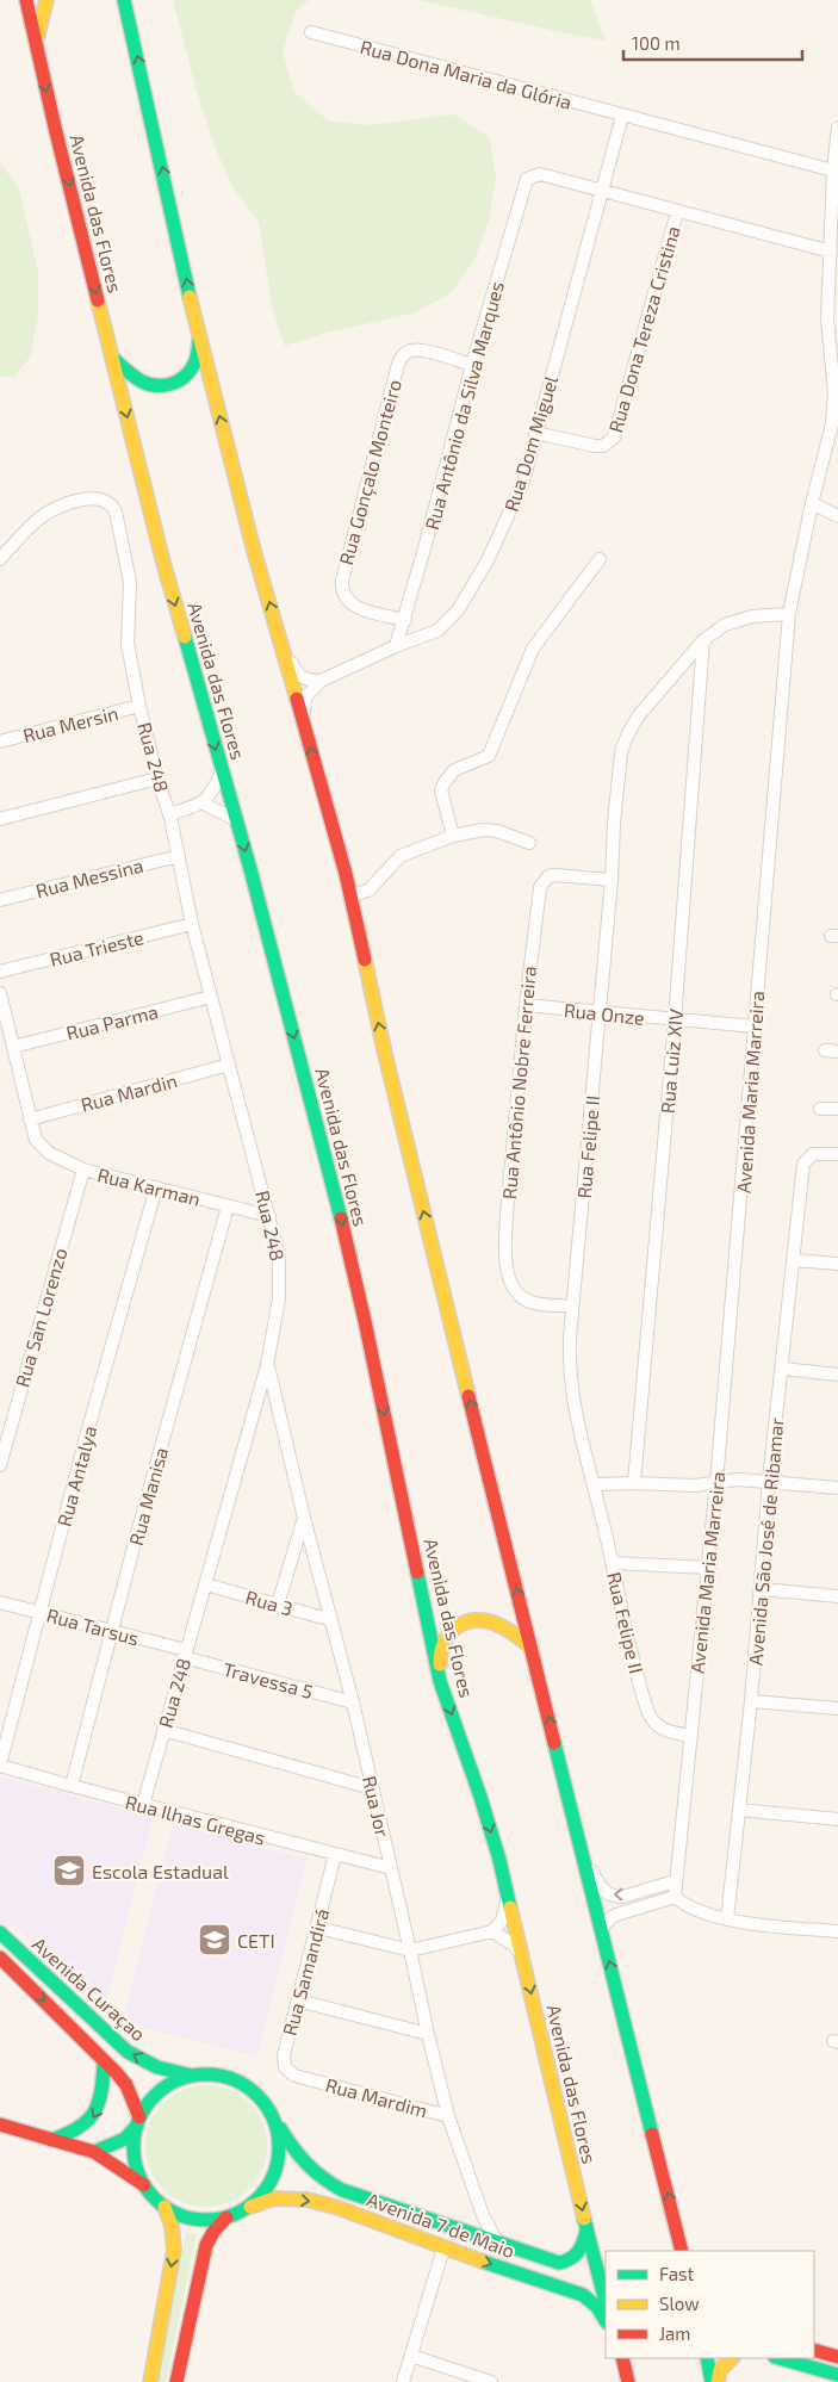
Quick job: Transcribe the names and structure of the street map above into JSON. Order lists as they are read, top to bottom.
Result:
{
  "streets": {
    "main road": ["Avenida das Flores", "Avenida Curaçao", "Avenida 7 de Maio"],
    "street": [
      "Rua Dona Maria da Glória",
      "Rua Dona Tereza Cristina",
      "Rua Antônio da Silva Marques",
      "Rua Dom Miguel",
      "Rua Gonçalo Monteiro",
      "Rua Mersin",
      "Rua 248",
      "Rua Messina",
      "Rua Trieste",
      "Rua Onze",
      "Rua Parma",
      "Rua Luiz XIV",
      "Rua Antônio Nobre Ferreira",
      "Rua Mardin",
      "Avenida Maria Marreira",
      "Rua Felipe II",
      "Rua Karman",
      "Rua San Lorenzo",
      "Rua Antalya",
      "Rua Manisa",
      "Avenida São José de Ribamar",
      "Rua 3",
      "Rua Tarsus",
      "Travessa 5",
      "Rua Jor",
      "Rua Ilhas Gregas",
      "Rua Samandirá",
      "Rua Mardim"
    ]
  },
  "crossings": [
    ["Rua Dona Maria da Glória", "Rua Dom Miguel"],
    ["Avenida das Flores", "Avenida 7 de Maio"],
    ["Rua Dona Tereza Cristina", "Rua Dom Miguel"],
    ["Rua Antônio da Silva Marques", "Rua Dom Miguel"],
    ["Rua Antônio da Silva Marques", "Rua Gonçalo Monteiro"],
    ["Rua Mersin", "Rua 248"],
    ["Rua 248", "Rua Messina"],
    ["Rua 248", "Rua Trieste"],
    ["Rua 248", "Rua Parma"],
    ["Rua 248", "Rua Mardin"],
    ["Rua 248", "Rua Karman"],
    ["Rua 248", "Rua 3"],
    ["Rua 248", "Rua Tarsus"],
    ["Rua 248", "Travessa 5"],
    ["Rua 248", "Rua Jor"],
    ["Rua 248", "Rua Ilhas Gregas"],
    ["Rua Onze", "Rua Luiz XIV"],
    ["Rua Onze", "Rua Antônio Nobre Ferreira"],
    ["Rua Onze", "Avenida Maria Marreira"],
    ["Rua Onze", "Rua Felipe II"],
    ["Rua Luiz XIV", "Rua Felipe II"],
    ["Rua Antônio Nobre Ferreira", "Rua Felipe II"],
    ["Rua Mardin", "Rua Karman"],
    ["Avenida Maria Marreira", "Rua Felipe II"],
    ["Rua Karman", "Rua San Lorenzo"],
    ["Rua Karman", "Rua Antalya"],
    ["Rua Karman", "Rua Manisa"],
    ["Rua Antalya", "Rua Tarsus"],
    ["Rua Antalya", "Rua Ilhas Gregas"],
    ["Rua Manisa", "Rua Tarsus"],
    ["Rua Manisa", "Rua Ilhas Gregas"],
    ["Rua 3", "Rua Jor"],
    ["Rua Tarsus", "Travessa 5"],
    ["Travessa 5", "Rua Jor"],
    ["Rua Jor", "Rua Ilhas Gregas"],
    ["Rua Jor", "Rua Mardim"],
    ["Rua Jor", "Avenida 7 de Maio"],
    ["Rua Ilhas Gregas", "Rua Samandirá"],
    ["Rua Samandirá", "Rua Mardim"],
    ["Avenida Curaçao", "Avenida 7 de Maio"]
  ],
  "places": {
    "school or university": ["Escola Estadual", "CETI"]
  },
  "legend": ["Fast", "Slow", "Jam"],
  "scale_bar": "100 m"
}
